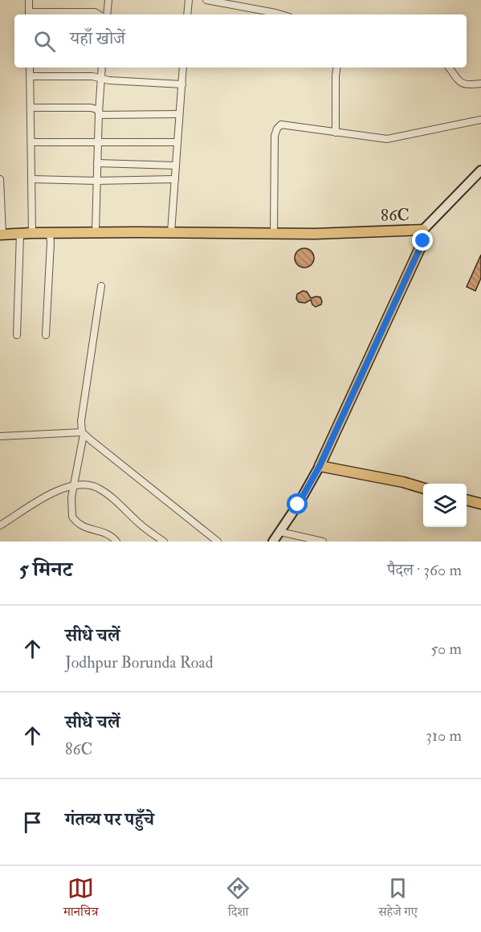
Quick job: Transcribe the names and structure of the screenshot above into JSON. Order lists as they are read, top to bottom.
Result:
{
  "streets": {
    "main road": ["86C"]
  },
  "page": {
    "search": "यहाँ खोजें",
    "heading": ["5 मिनट", "पैदल · 360 m"],
    "list": [
      ["सीधे चलें", "Jodhpur Borunda Road", "50 m"],
      ["सीधे चलें", "86C", "310 m"],
      "गंतव्य पर पहुँचे"
    ],
    "nav": ["मानचित्र", "दिशा", "सहेजे गए"]
  }
}
